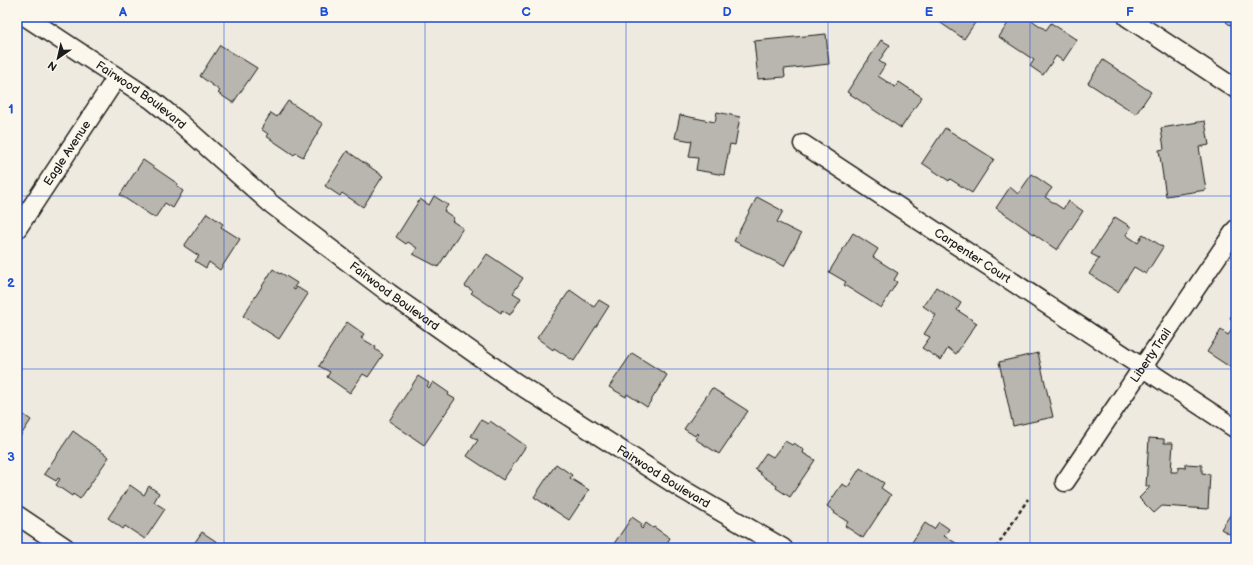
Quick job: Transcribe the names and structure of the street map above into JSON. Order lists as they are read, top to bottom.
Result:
{
  "streets": {
    "street": [
      "Fairwood Boulevard",
      "Eagle Avenue",
      "Carpenter Court",
      "Liberty Trail"
    ]
  },
  "crossings": [
    ["Fairwood Boulevard", "Eagle Avenue"],
    ["Carpenter Court", "Liberty Trail"]
  ],
  "north": "bottom left",
  "grid": {
    "columns": [
      "A",
      "B",
      "C",
      "D",
      "E",
      "F"
    ],
    "rows": ["1", "2", "3"]
  }
}
